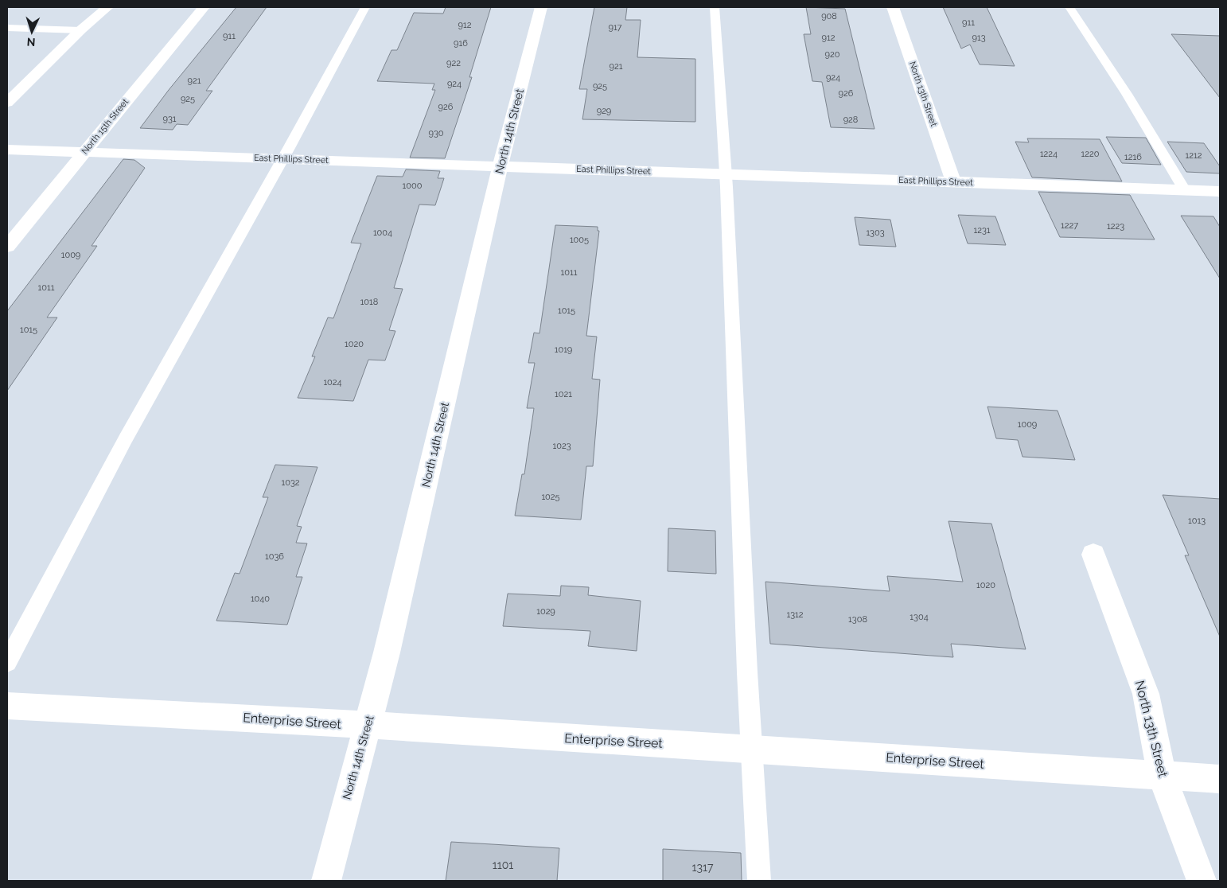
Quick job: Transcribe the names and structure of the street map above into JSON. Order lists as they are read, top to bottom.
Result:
{
  "streets": {
    "street": [
      "North 13th Street",
      "North 15th Street",
      "North 14th Street",
      "East Phillips Street",
      "Enterprise Street"
    ]
  },
  "crossings": [
    ["North 13th Street", "East Phillips Street"],
    ["North 13th Street", "Enterprise Street"],
    ["North 15th Street", "East Phillips Street"],
    ["North 14th Street", "East Phillips Street"],
    ["North 14th Street", "Enterprise Street"]
  ],
  "house_numbers": [
    "908",
    "911",
    "912",
    "917",
    "911",
    "912",
    "913",
    "916",
    "920",
    "922",
    "921",
    "924",
    "921",
    "924",
    "925",
    "926",
    "925",
    "926",
    "929",
    "931",
    "928",
    "930",
    "1224",
    "1220",
    "1212",
    "1216",
    "1000",
    "1227",
    "1223",
    "1231",
    "1004",
    "1303",
    "1005",
    "1009",
    "1011",
    "1011",
    "1018",
    "1015",
    "1015",
    "1020",
    "1019",
    "1024",
    "1021",
    "1009",
    "1023",
    "1032",
    "1025",
    "1013",
    "1036",
    "1020",
    "1040",
    "1029",
    "1312",
    "1304",
    "1308",
    "1101",
    "1317"
  ],
  "north": "bottom"
}
